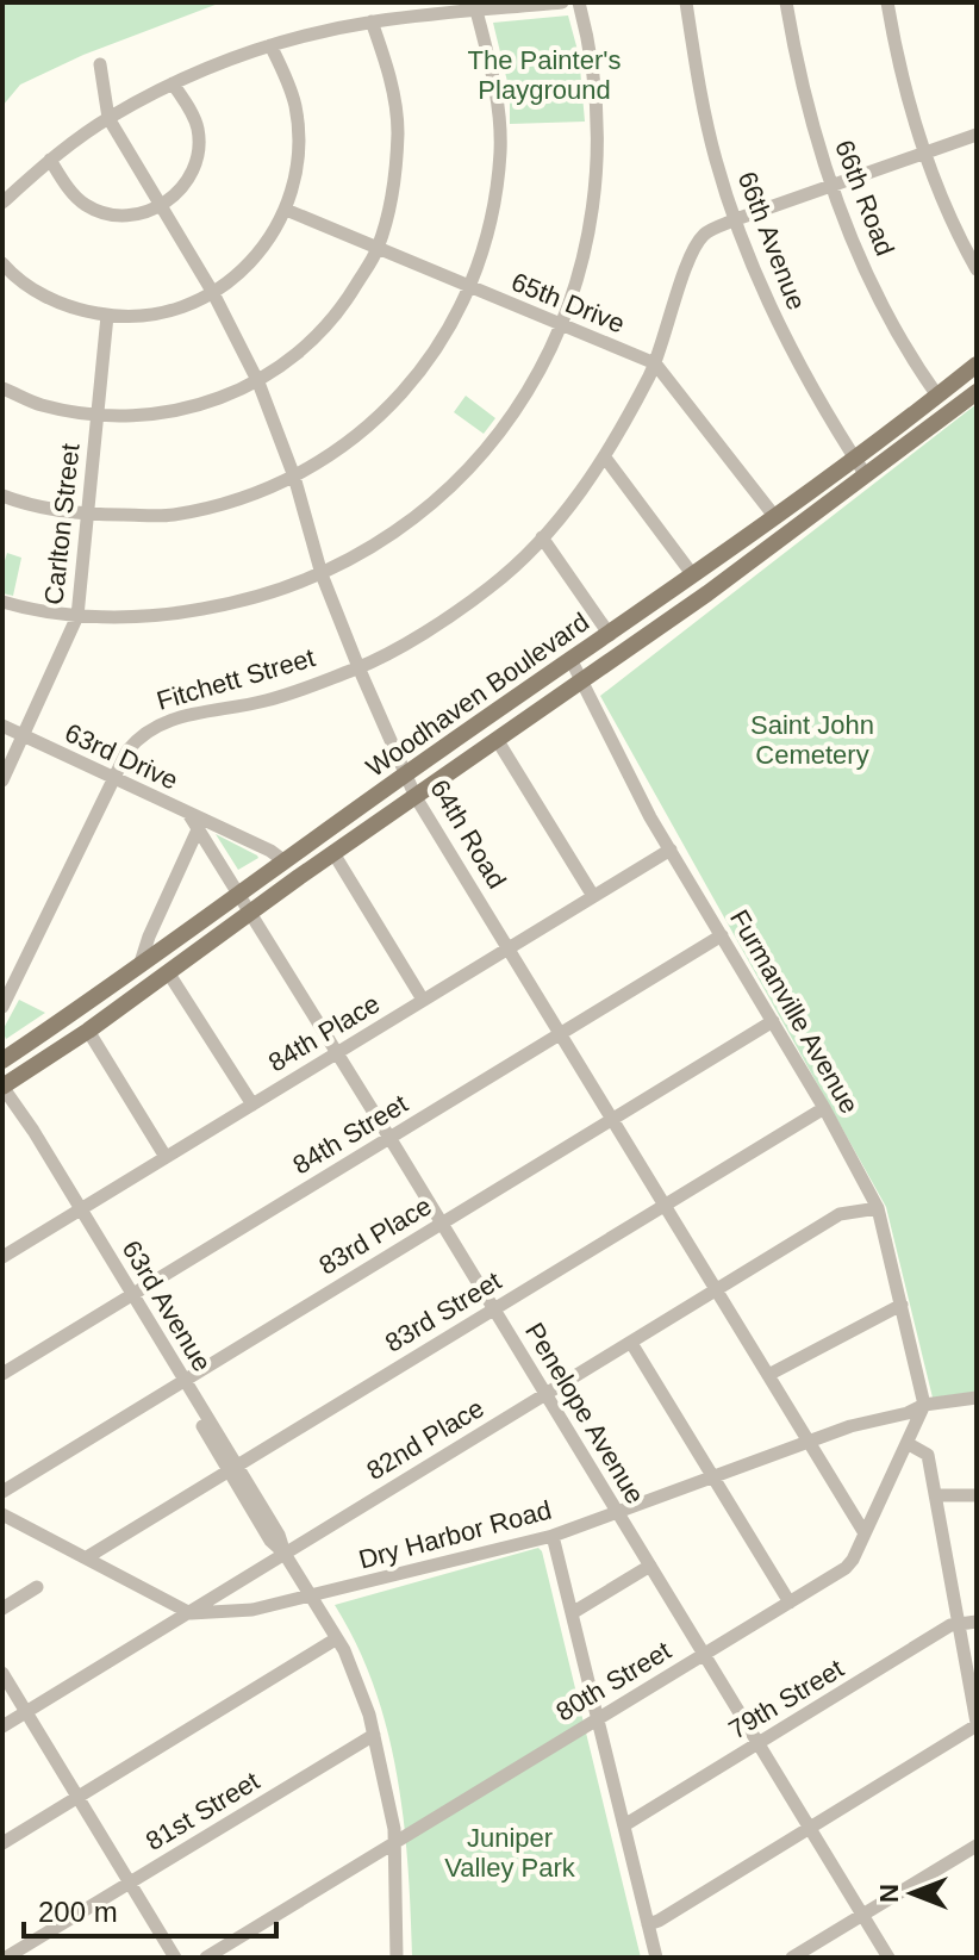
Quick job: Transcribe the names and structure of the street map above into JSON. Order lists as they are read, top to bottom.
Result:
{
  "streets": {
    "main road": ["Woodhaven Boulevard"],
    "street": [
      "66th Road",
      "66th Avenue",
      "65th Drive",
      "Carlton Street",
      "Fitchett Street",
      "63rd Drive",
      "64th Road",
      "Furmanville Avenue",
      "84th Place",
      "84th Street",
      "83rd Place",
      "63rd Avenue",
      "83rd Street",
      "Penelope Avenue",
      "82nd Place",
      "Dry Harbor Road",
      "80th Street",
      "79th Street",
      "81st Street"
    ]
  },
  "crossings": [
    ["66th Road", "Fitchett Street"],
    ["66th Road", "Woodhaven Boulevard"],
    ["66th Avenue", "Fitchett Street"],
    ["66th Avenue", "Woodhaven Boulevard"],
    ["65th Drive", "Fitchett Street"],
    ["Carlton Street", "63rd Drive"],
    ["Fitchett Street", "63rd Drive"],
    ["Fitchett Street", "64th Road"],
    ["Woodhaven Boulevard", "63rd Drive"],
    ["Woodhaven Boulevard", "64th Road"],
    ["Woodhaven Boulevard", "Furmanville Avenue"],
    ["Woodhaven Boulevard", "63rd Avenue"],
    ["Woodhaven Boulevard", "Penelope Avenue"],
    ["63rd Drive", "Penelope Avenue"],
    ["64th Road", "84th Place"],
    ["64th Road", "84th Street"],
    ["64th Road", "83rd Place"],
    ["64th Road", "83rd Street"],
    ["64th Road", "82nd Place"],
    ["64th Road", "Dry Harbor Road"],
    ["64th Road", "80th Street"],
    ["Furmanville Avenue", "84th Place"],
    ["Furmanville Avenue", "84th Street"],
    ["Furmanville Avenue", "83rd Place"],
    ["Furmanville Avenue", "83rd Street"],
    ["Furmanville Avenue", "82nd Place"],
    ["Furmanville Avenue", "Dry Harbor Road"],
    ["Furmanville Avenue", "80th Street"],
    ["84th Place", "63rd Avenue"],
    ["84th Place", "Penelope Avenue"],
    ["84th Street", "63rd Avenue"],
    ["84th Street", "Penelope Avenue"],
    ["83rd Place", "63rd Avenue"],
    ["83rd Place", "Penelope Avenue"],
    ["63rd Avenue", "83rd Street"],
    ["63rd Avenue", "82nd Place"],
    ["63rd Avenue", "Dry Harbor Road"],
    ["63rd Avenue", "80th Street"],
    ["63rd Avenue", "81st Street"],
    ["83rd Street", "Penelope Avenue"],
    ["Penelope Avenue", "82nd Place"],
    ["Penelope Avenue", "Dry Harbor Road"],
    ["Penelope Avenue", "80th Street"],
    ["Penelope Avenue", "79th Street"],
    ["82nd Place", "Dry Harbor Road"],
    ["Dry Harbor Road", "80th Street"]
  ],
  "parks": ["The Painter's Playground", "Saint John Cemetery", "Juniper Valley Park"],
  "scale_bar": "200 m",
  "north": "left"
}
